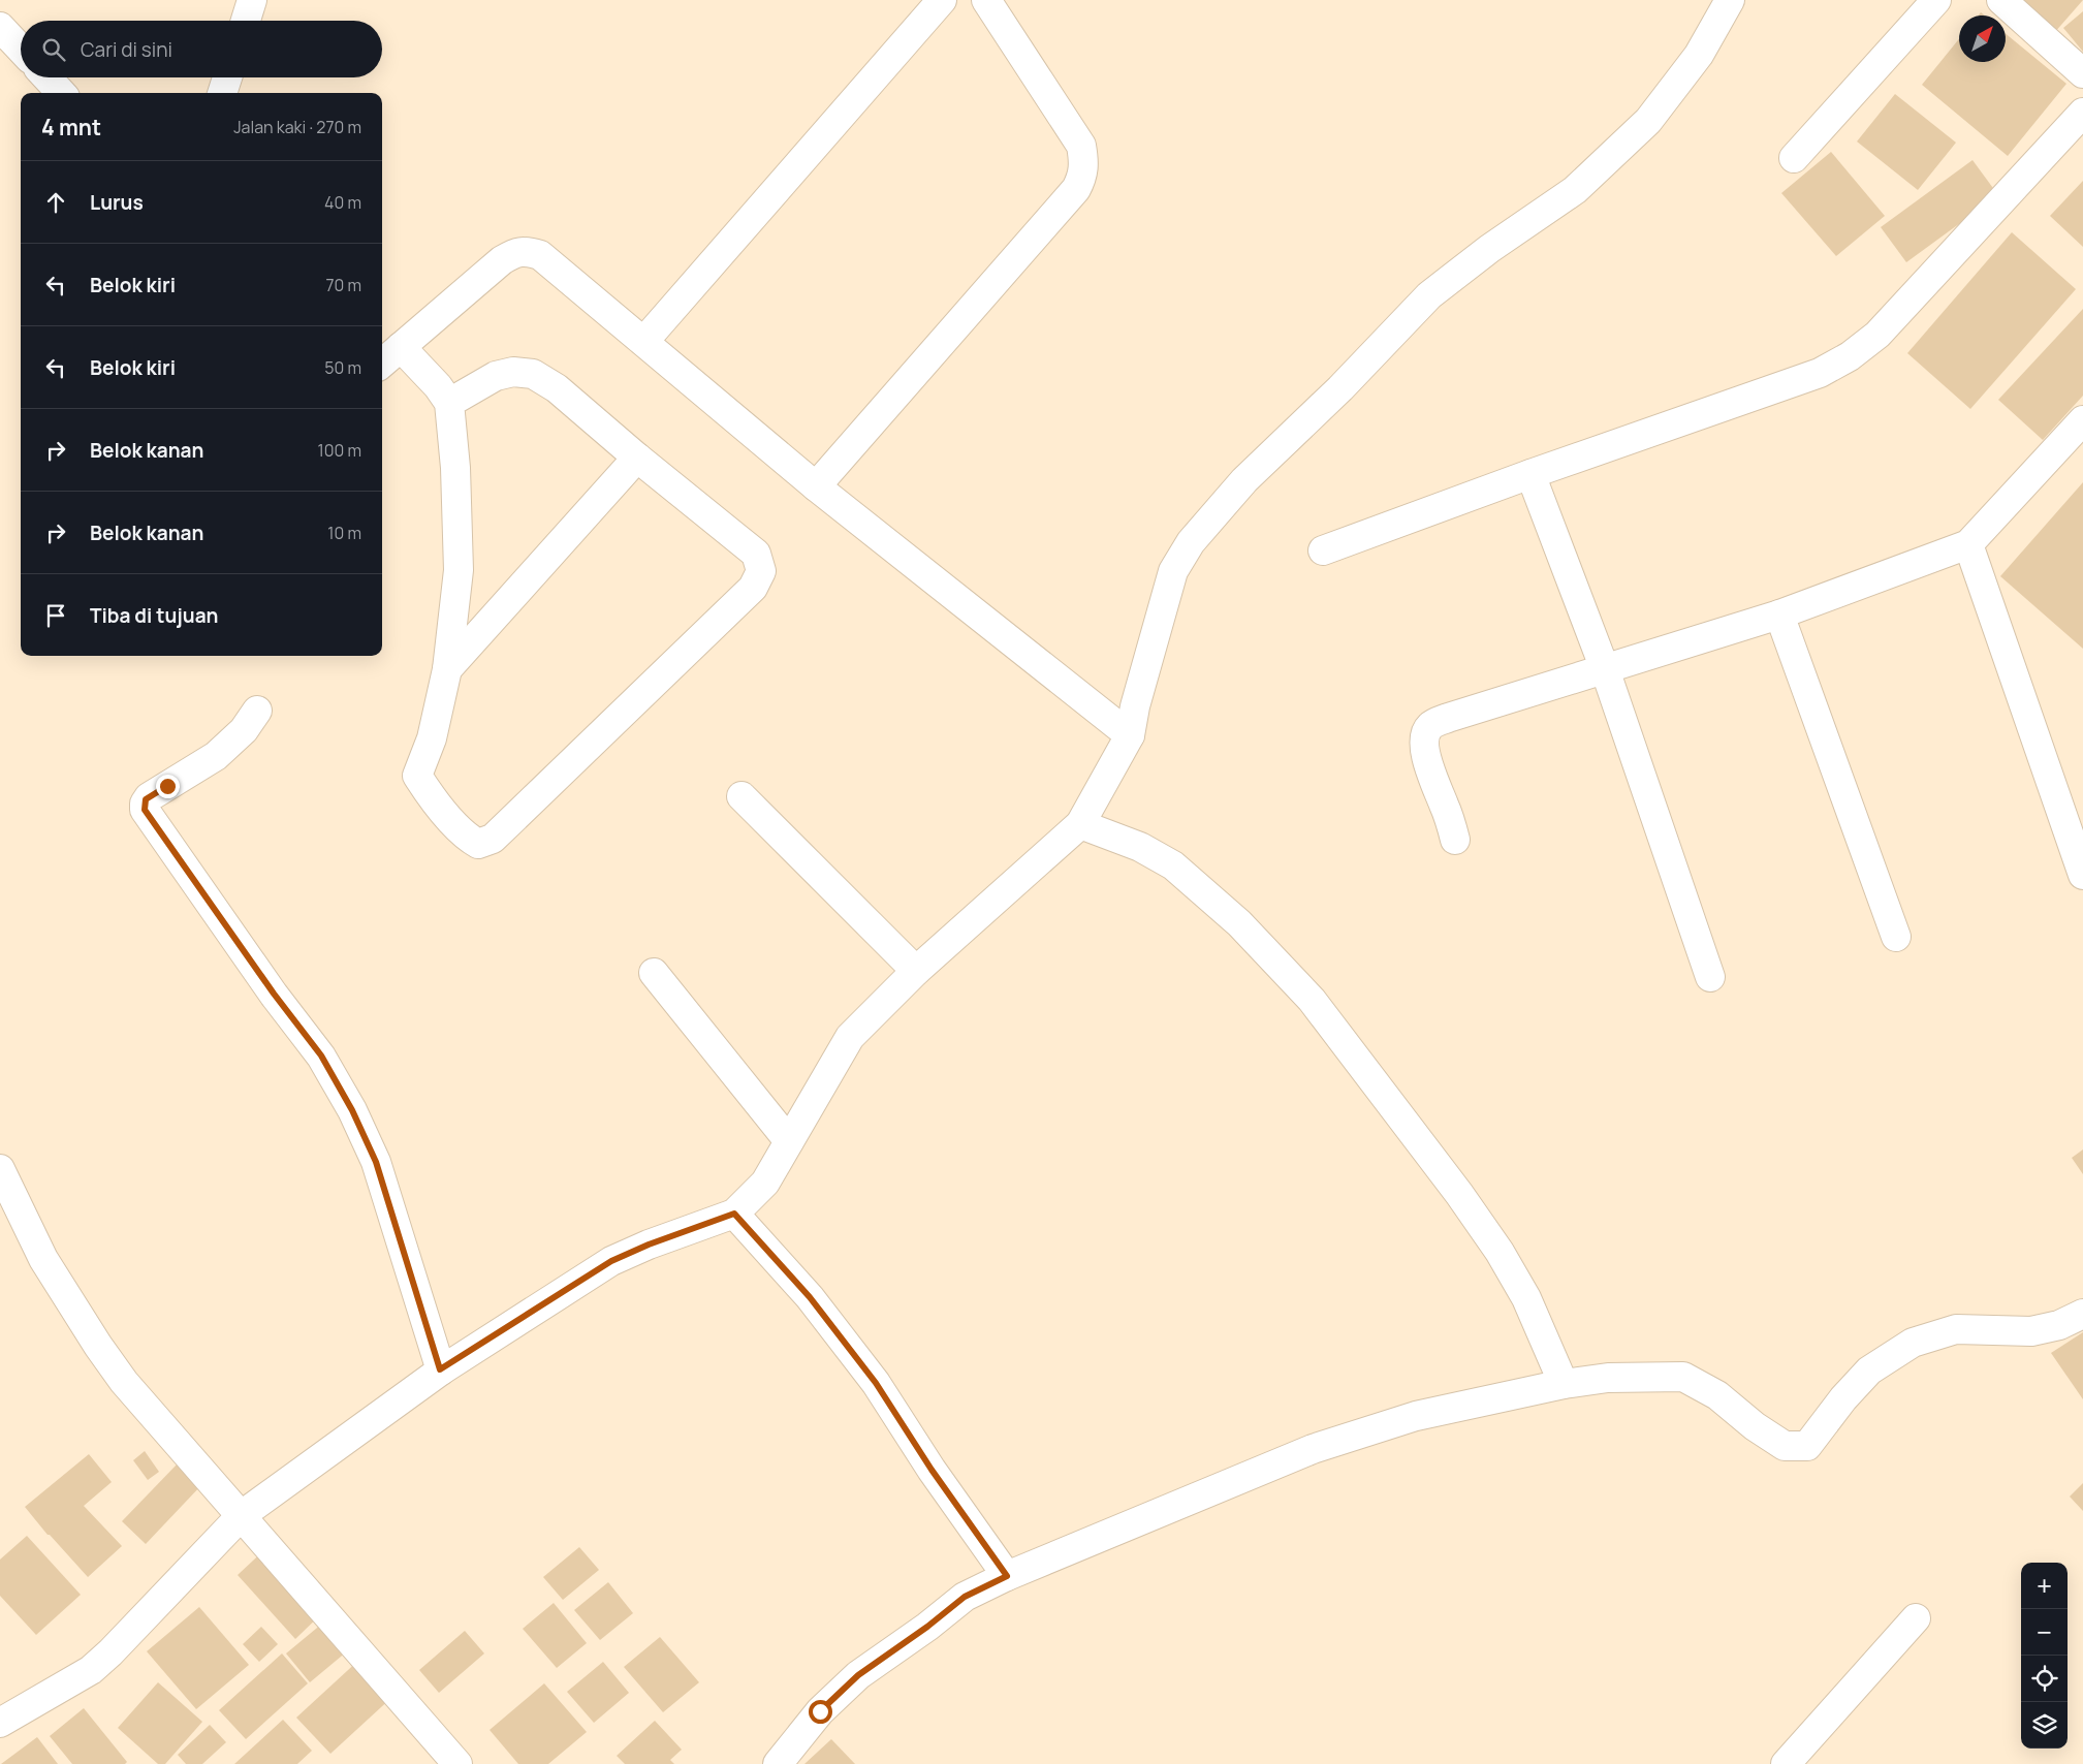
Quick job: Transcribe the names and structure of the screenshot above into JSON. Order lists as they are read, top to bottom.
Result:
{
  "north": "top right",
  "page": {
    "search": "Cari di sini",
    "heading": ["4 mnt", "Jalan kaki · 270 m"],
    "list": [
      ["Lurus", "40 m"],
      ["Belok kiri", "70 m"],
      ["Belok kiri", "50 m"],
      ["Belok kanan", "100 m"],
      ["Belok kanan", "10 m"],
      "Tiba di tujuan"
    ],
    "map_buttons": ["+", "−"]
  }
}
